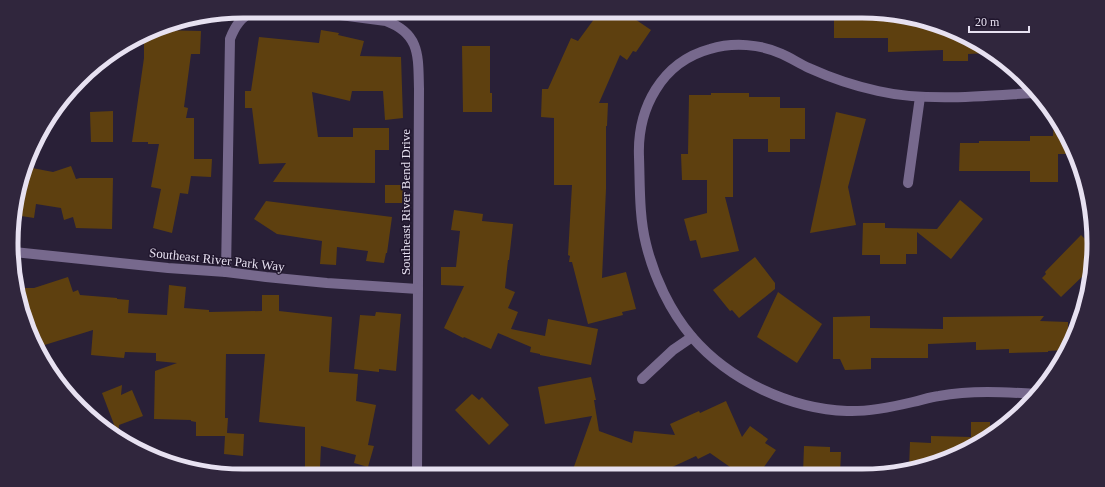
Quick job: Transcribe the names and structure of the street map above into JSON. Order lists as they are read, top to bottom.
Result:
{
  "streets": {
    "street": ["Southeast River Bend Drive", "Southeast River Park Way"]
  },
  "crossings": [
    ["Southeast River Bend Drive", "Southeast River Park Way"]
  ],
  "scale_bar": "20 m"
}
